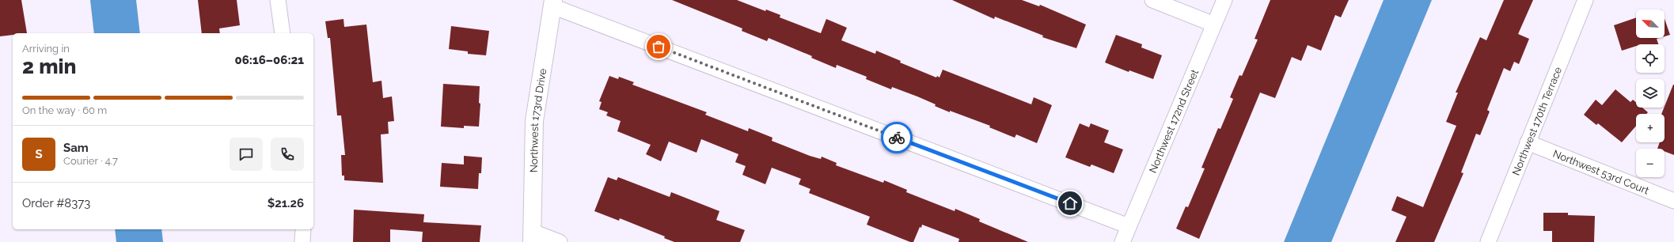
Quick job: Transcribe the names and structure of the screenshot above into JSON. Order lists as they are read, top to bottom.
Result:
{
  "streets": {
    "street": [
      "Northwest 173rd Drive",
      "Northwest 172nd Street",
      "Northwest 170th Terrace",
      "Northwest 53rd Court"
    ]
  },
  "crossings": [
    ["Northwest 170th Terrace", "Northwest 53rd Court"]
  ],
  "north": "top left",
  "page": {
    "map_buttons": ["+", "−"],
    "heading": ["2 min", "Arriving in", "06:16–06:21"],
    "panel": [
      "Sam",
      "Courier · 4.7",
      "Order #8373",
      "$21.26"
    ],
    "bar": "On the way · 60 m",
    "round": "S"
  }
}
